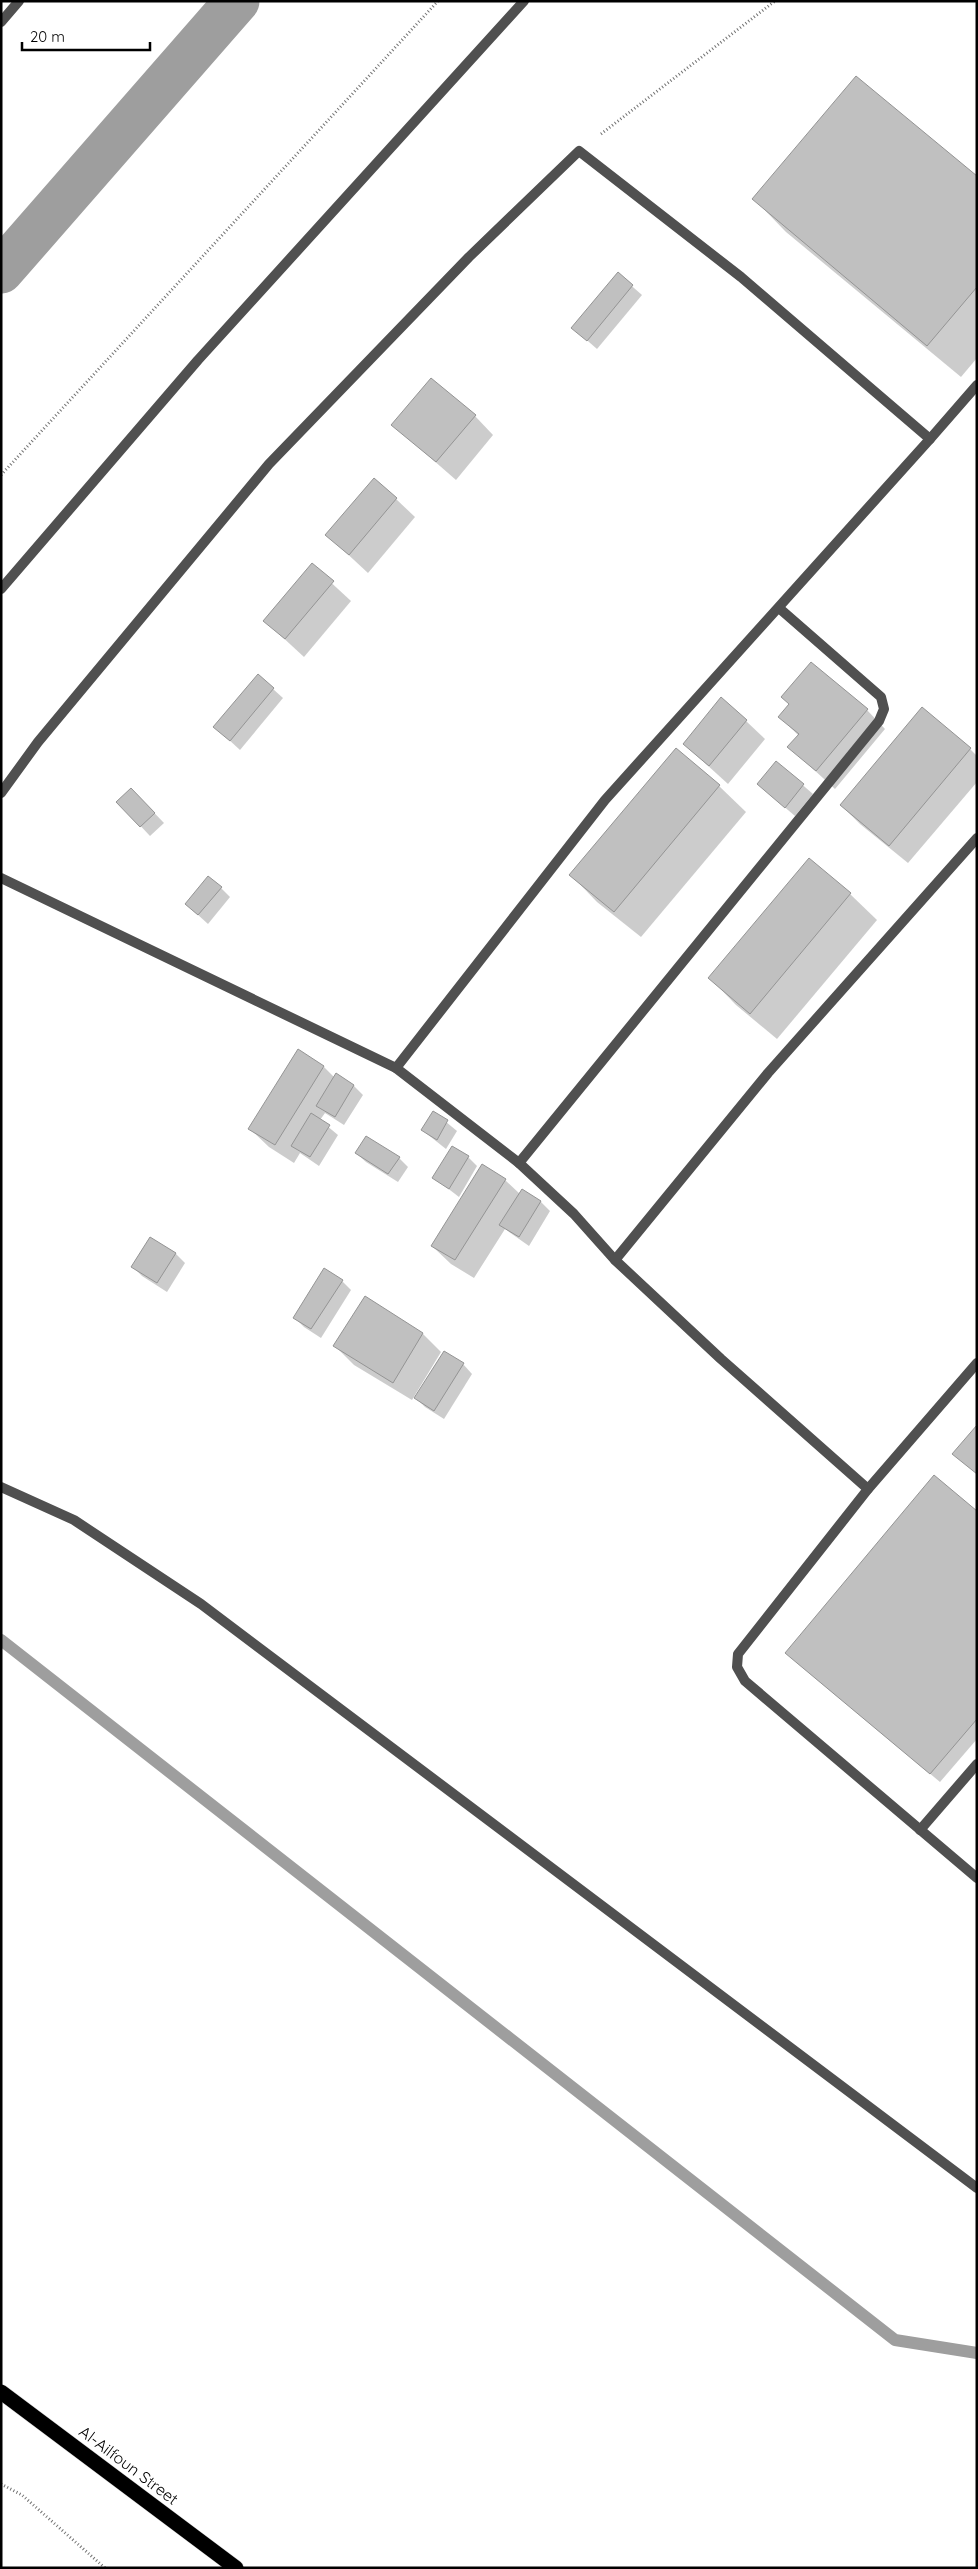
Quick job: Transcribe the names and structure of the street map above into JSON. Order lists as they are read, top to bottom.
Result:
{
  "streets": {
    "highway": ["Al-Ailfoun Street"]
  },
  "scale_bar": "20 m"
}
